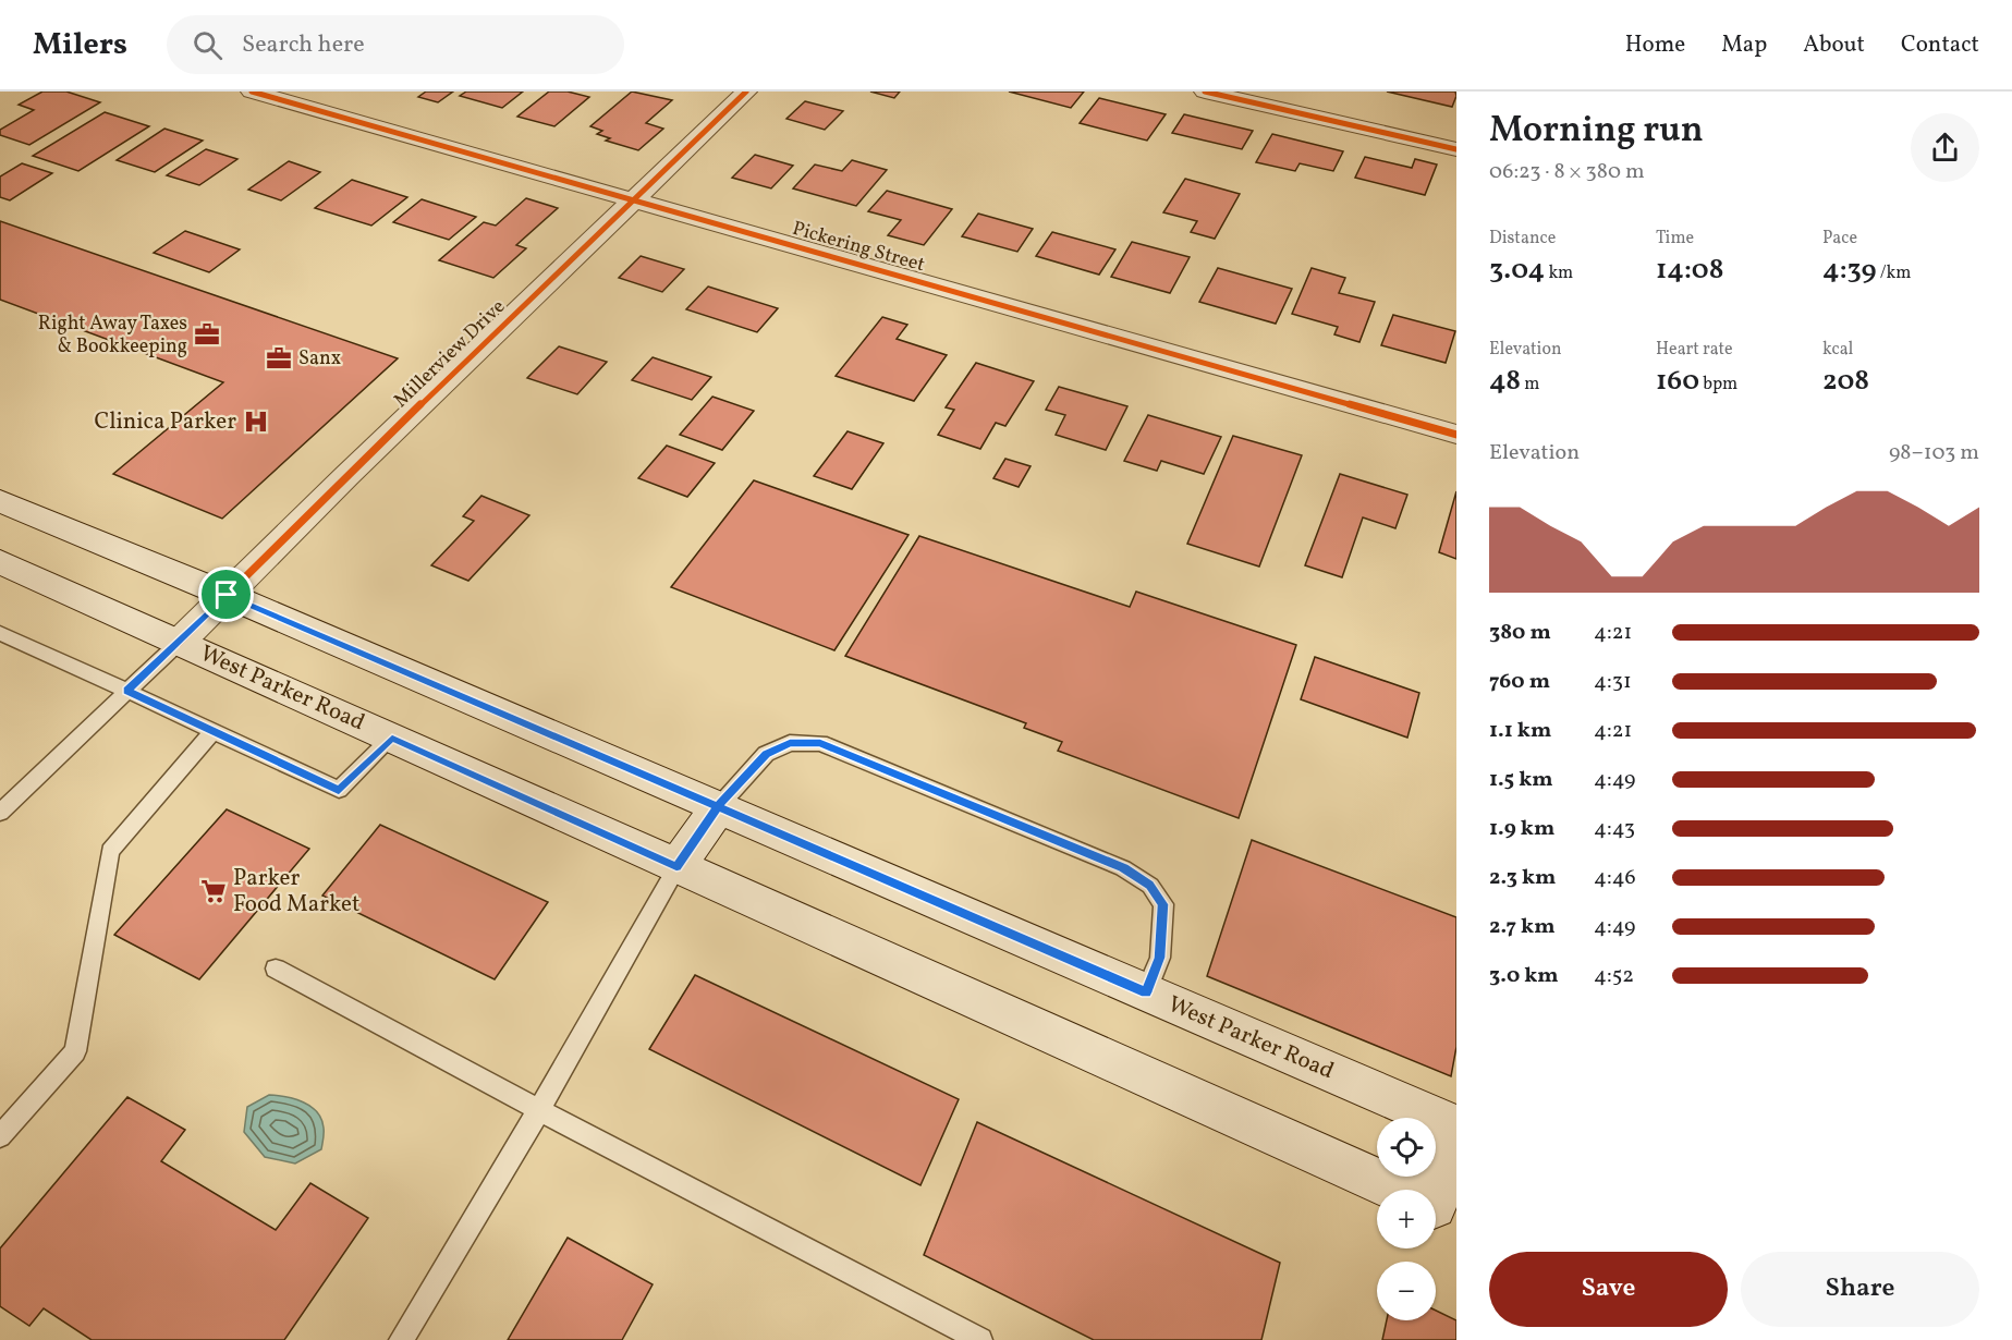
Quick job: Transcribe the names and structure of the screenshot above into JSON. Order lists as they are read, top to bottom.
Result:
{
  "streets": {
    "main road": ["West Parker Road"],
    "street": ["Pickering Street", "Millerview Drive"]
  },
  "crossings": [
    ["Pickering Street", "Millerview Drive"],
    ["Millerview Drive", "West Parker Road"]
  ],
  "places": {
    "office": ["Right Away Taxes & Bookkeeping", "Sanx"],
    "hospital": ["Clinica Parker"],
    "supermarket": ["Parker Food Market"]
  },
  "page": {
    "header": "Milers",
    "search": "Search here",
    "nav": [
      "Home",
      "Map",
      "About",
      "Contact"
    ],
    "heading": ["Morning run", "06:23 · 8 × 380 m"],
    "stats": [
      ["Distance", "3.04 km"],
      ["Time", "14:08"],
      ["Pace", "4:39 /km"],
      ["Elevation", "48 m"],
      ["Heart rate", "160 bpm"],
      ["kcal", "208"]
    ],
    "chart": ["Elevation", "98–103 m"],
    "list": [
      {
        "name": "380 m",
        "note": "4:21"
      },
      {
        "name": "760 m",
        "note": "4:31"
      },
      {
        "name": "1.1 km",
        "note": "4:21"
      },
      {
        "name": "1.5 km",
        "note": "4:49"
      },
      {
        "name": "1.9 km",
        "note": "4:43"
      },
      {
        "name": "2.3 km",
        "note": "4:46"
      },
      {
        "name": "2.7 km",
        "note": "4:49"
      },
      {
        "name": "3.0 km",
        "note": "4:52"
      }
    ],
    "map_buttons": ["+", "−"],
    "buttons": ["Save", "Share"]
  }
}
